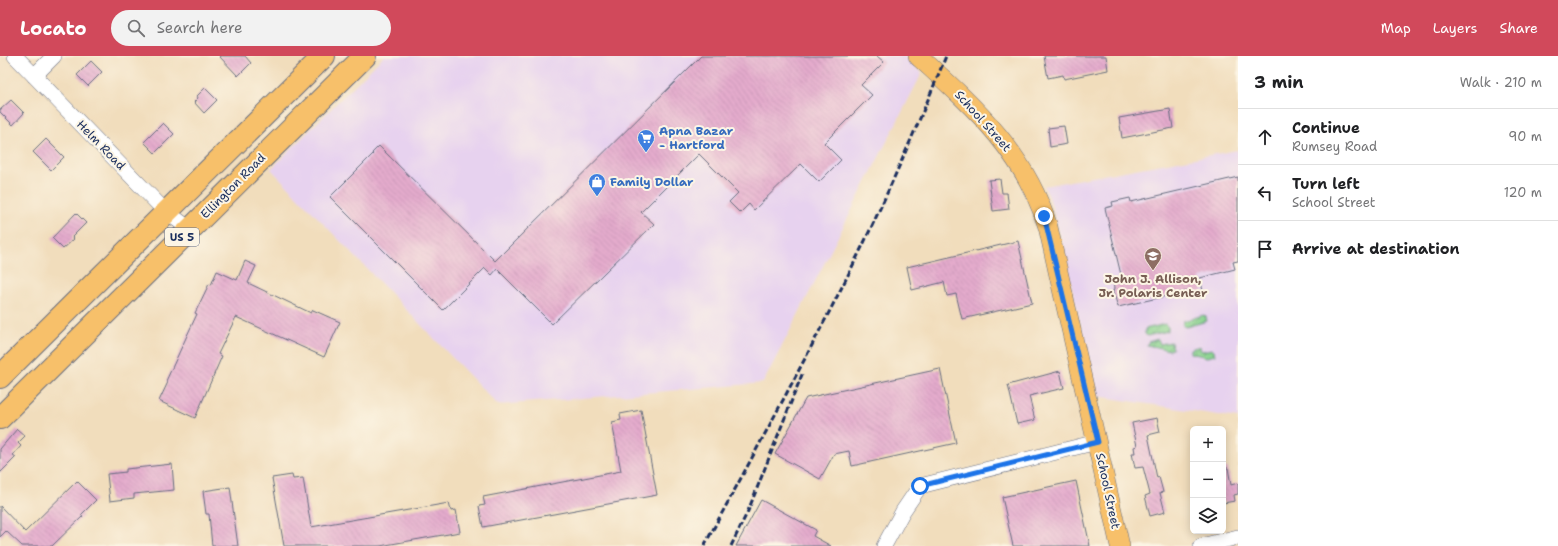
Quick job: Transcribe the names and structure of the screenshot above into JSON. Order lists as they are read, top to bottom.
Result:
{
  "streets": {
    "highway": ["Ellington Road", "US 5"],
    "main road": ["School Street"],
    "street": ["Helm Road"]
  },
  "crossings": [
    ["Helm Road", "Ellington Road"],
    ["Helm Road", "US 5"]
  ],
  "places": {
    "supermarket": ["Apna Bazar - Hartford"],
    "shop": ["Family Dollar"],
    "school or university": ["John J. Allison, Jr. Polaris Center"]
  },
  "page": {
    "header": "Locato",
    "search": "Search here",
    "nav": ["Map", "Layers", "Share"],
    "heading": ["3 min", "Walk · 210 m"],
    "list": [
      ["Continue", "Rumsey Road", "90 m"],
      ["Turn left", "School Street", "120 m"],
      "Arrive at destination"
    ],
    "map_buttons": ["+", "−"]
  }
}
